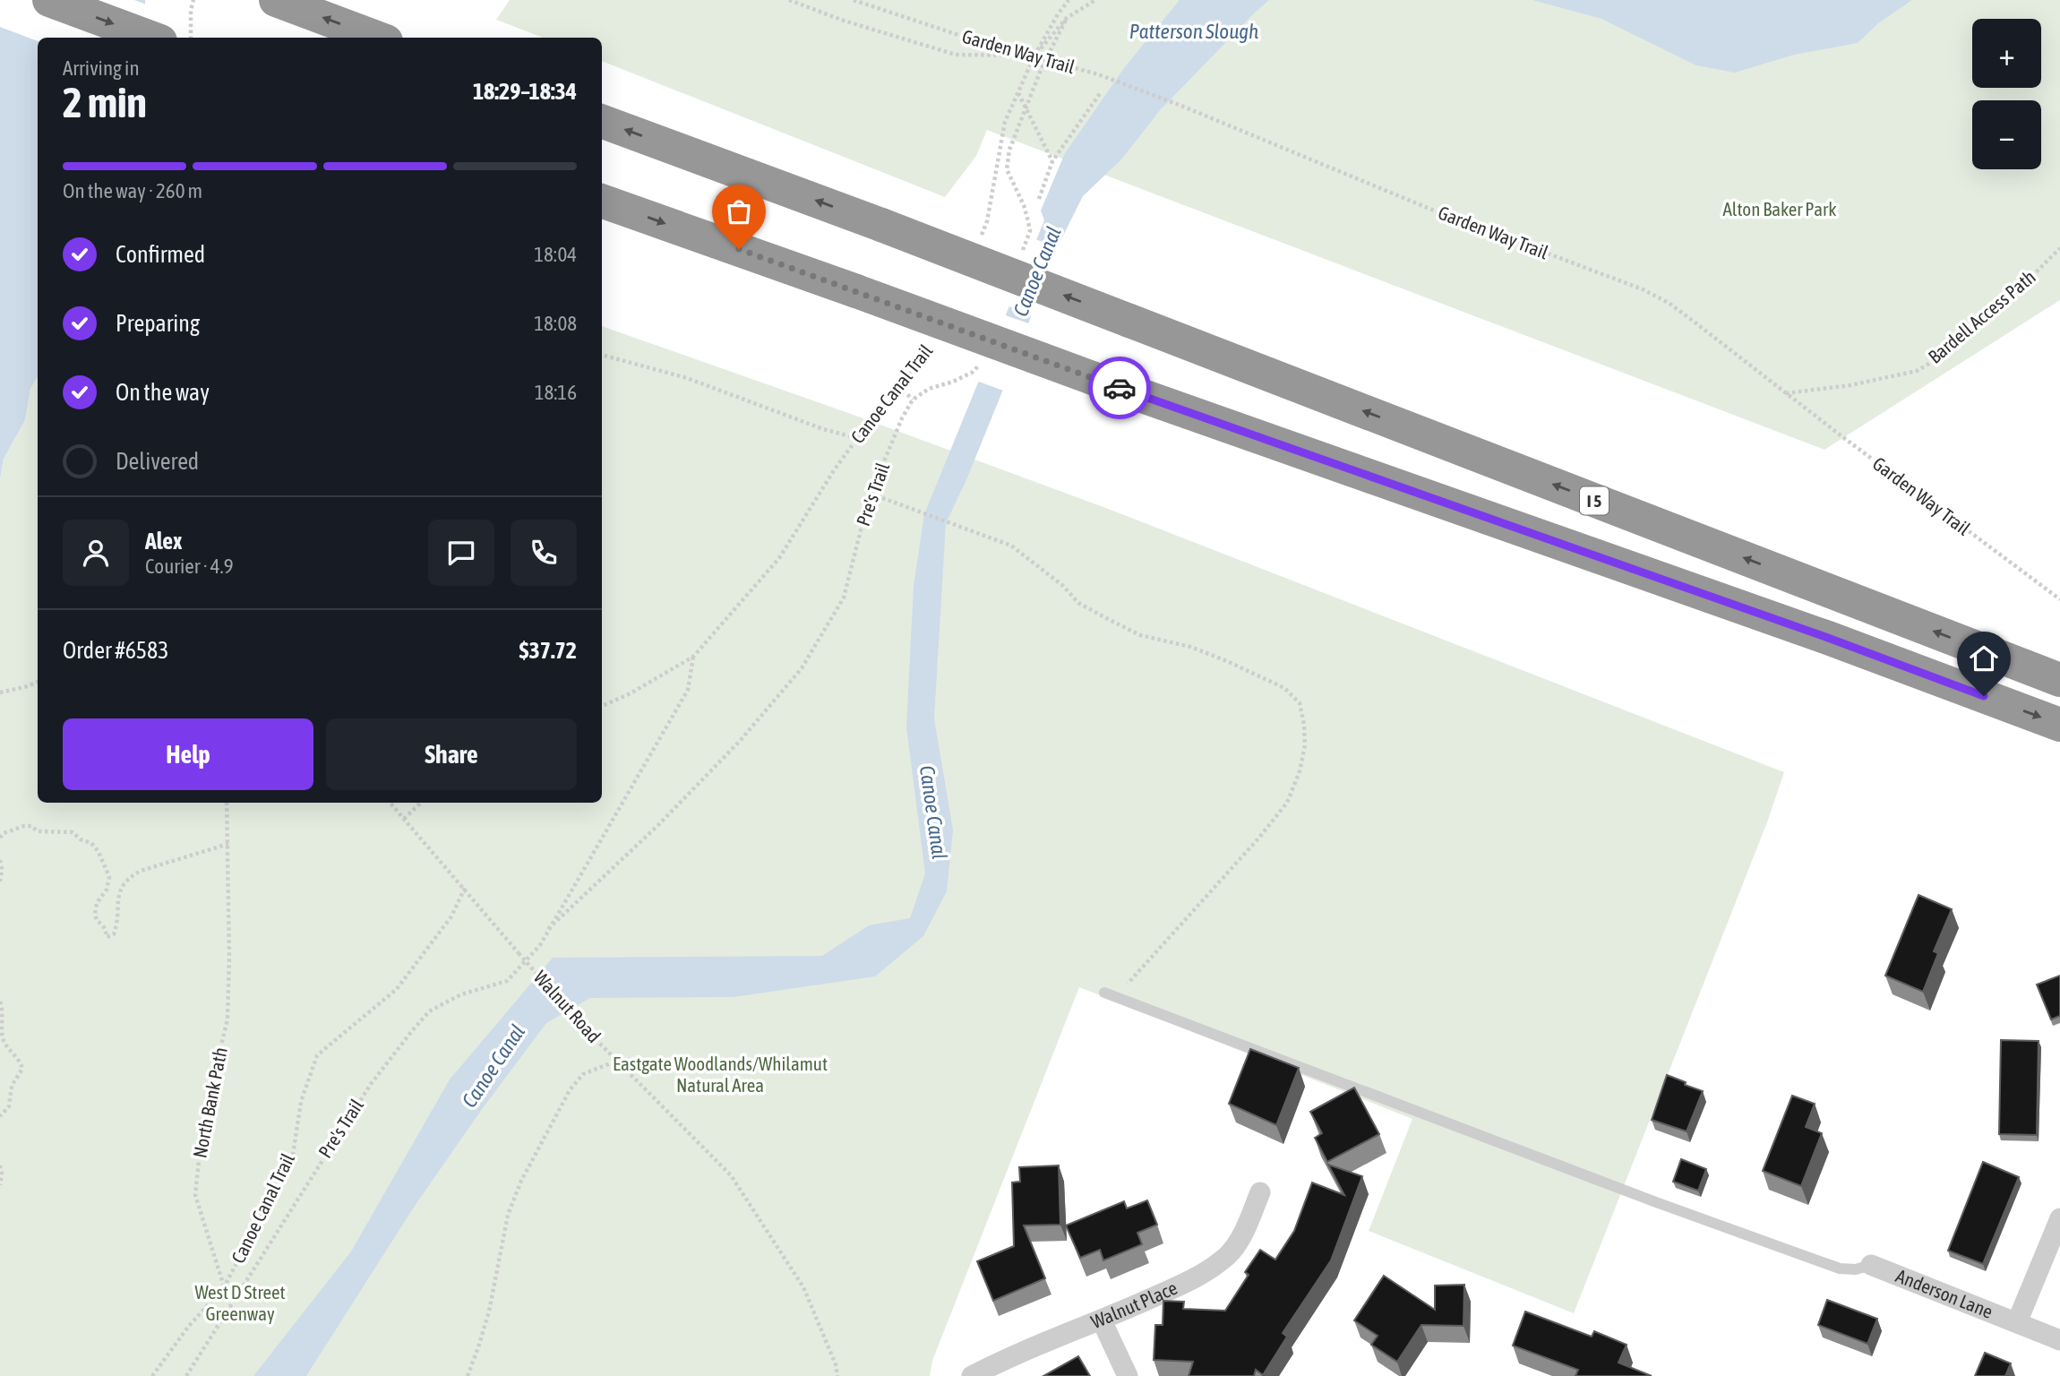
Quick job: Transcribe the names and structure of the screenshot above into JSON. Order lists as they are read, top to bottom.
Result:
{
  "streets": {
    "highway": ["I 5"],
    "street": ["Anderson Lane", "Walnut Place"],
    "path": [
      "Garden Way Trail",
      "Bardell Access Path",
      "Canoe Canal Trail",
      "Pre's Trail",
      "Walnut Road",
      "North Bank Path"
    ]
  },
  "crossings": [
    ["Garden Way Trail", "Bardell Access Path"],
    ["Canoe Canal Trail", "Pre's Trail"],
    ["Canoe Canal Trail", "Walnut Road"],
    ["Canoe Canal Trail", "North Bank Path"]
  ],
  "water": ["Patterson Slough", "Canoe Canal"],
  "parks": ["Alton Baker Park", "Eastgate Woodlands/Whilamut Natural Area", "West D Street Greenway"],
  "page": {
    "map_buttons": ["+", "−"],
    "heading": ["2 min", "Arriving in", "18:29–18:34"],
    "panel": [
      "Alex",
      "Courier · 4.9",
      "Order #6583",
      "$37.72"
    ],
    "bar": "On the way · 260 m",
    "list": [
      ["Confirmed", "18:04"],
      ["Preparing", "18:08"],
      ["On the way", "18:16"],
      "Delivered"
    ],
    "buttons": ["Help", "Share"]
  }
}
